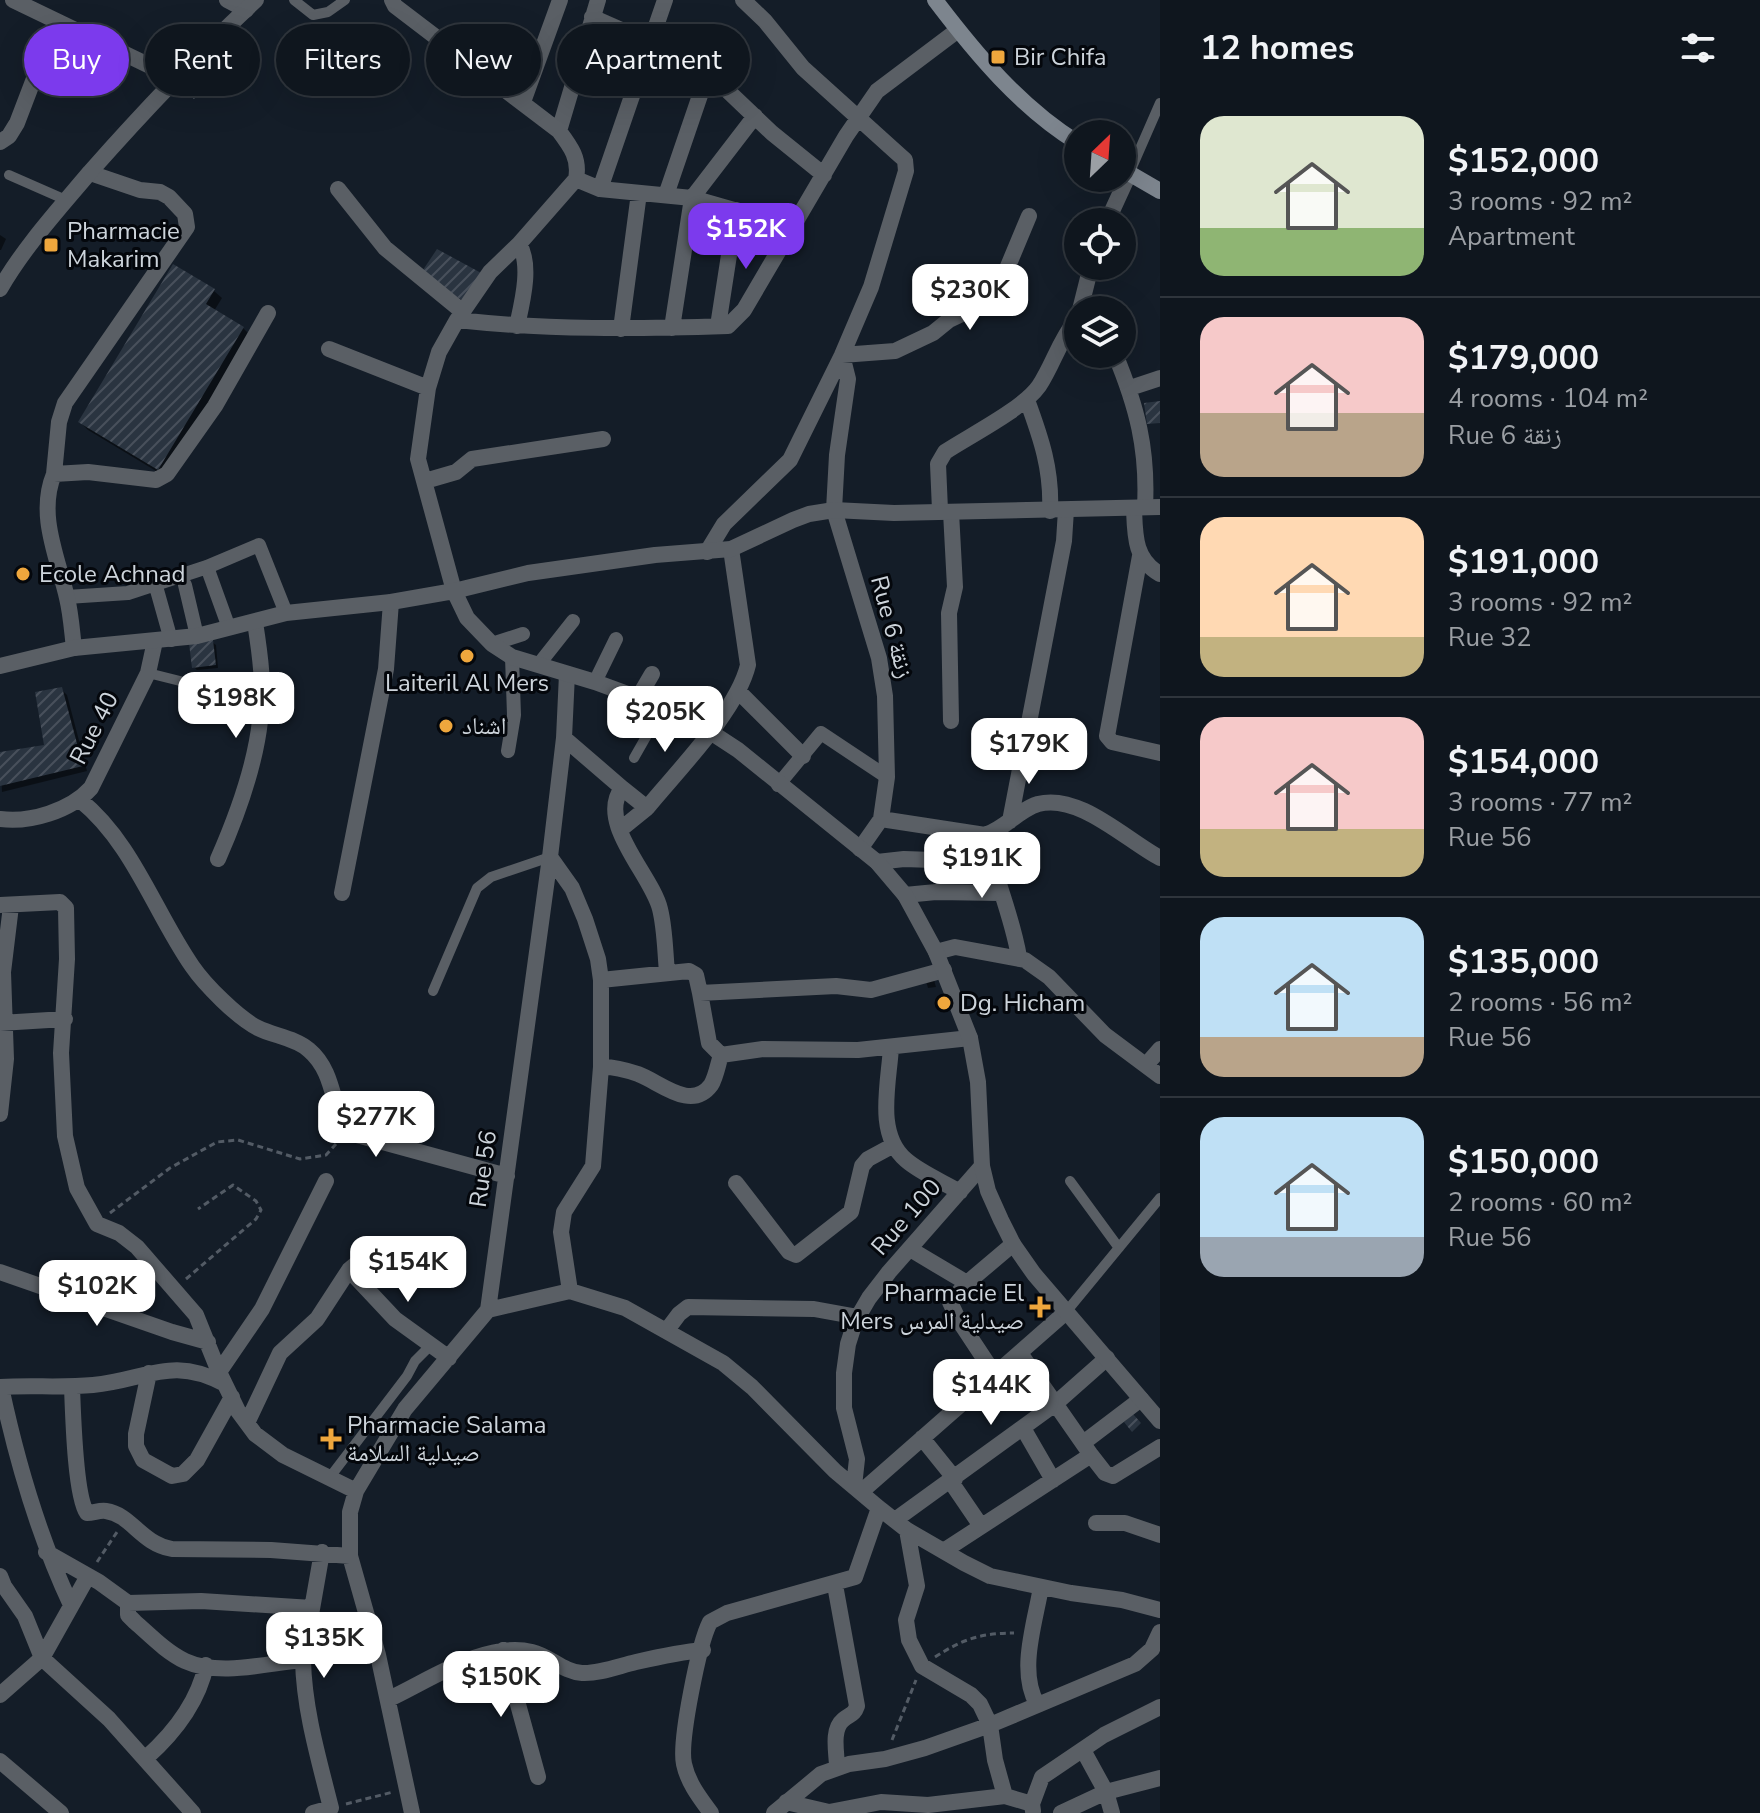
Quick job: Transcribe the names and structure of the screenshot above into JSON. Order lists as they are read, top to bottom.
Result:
{
  "streets": {
    "street": [
      "Rue 6 زنقة",
      "Rue 40",
      "Rue 56",
      "Rue 100"
    ]
  },
  "places": {
    "transit": ["Bir Chifa", "Pharmacie Makarim"],
    "other": [
      "Ecole Achnad",
      "Laiteril Al Mers",
      "اشناد",
      "Dg. Hicham"
    ],
    "health": ["Pharmacie El Mers صيدلية المرس", "Pharmacie Salama صيدلية السلامة"]
  },
  "north": "top right",
  "page": {
    "heading": "12 homes",
    "chip": [
      "Buy",
      "Rent",
      "Filters",
      "New",
      "Apartment"
    ],
    "list": [
      {
        "name": "$152,000",
        "note": "3 rooms · 92 m² · Apartment"
      },
      {
        "name": "$179,000",
        "note": "4 rooms · 104 m² · Rue 6 زنقة"
      },
      {
        "name": "$191,000",
        "note": "3 rooms · 92 m² · Rue 32"
      },
      {
        "name": "$154,000",
        "note": "3 rooms · 77 m² · Rue 56"
      },
      {
        "name": "$135,000",
        "note": "2 rooms · 56 m² · Rue 56"
      },
      {
        "name": "$150,000",
        "note": "2 rooms · 60 m² · Rue 56"
      }
    ],
    "price": [
      "$152K",
      "$230K",
      "$198K",
      "$205K",
      "$179K",
      "$191K",
      "$277K",
      "$154K",
      "$102K",
      "$144K",
      "$135K",
      "$150K"
    ]
  }
}
